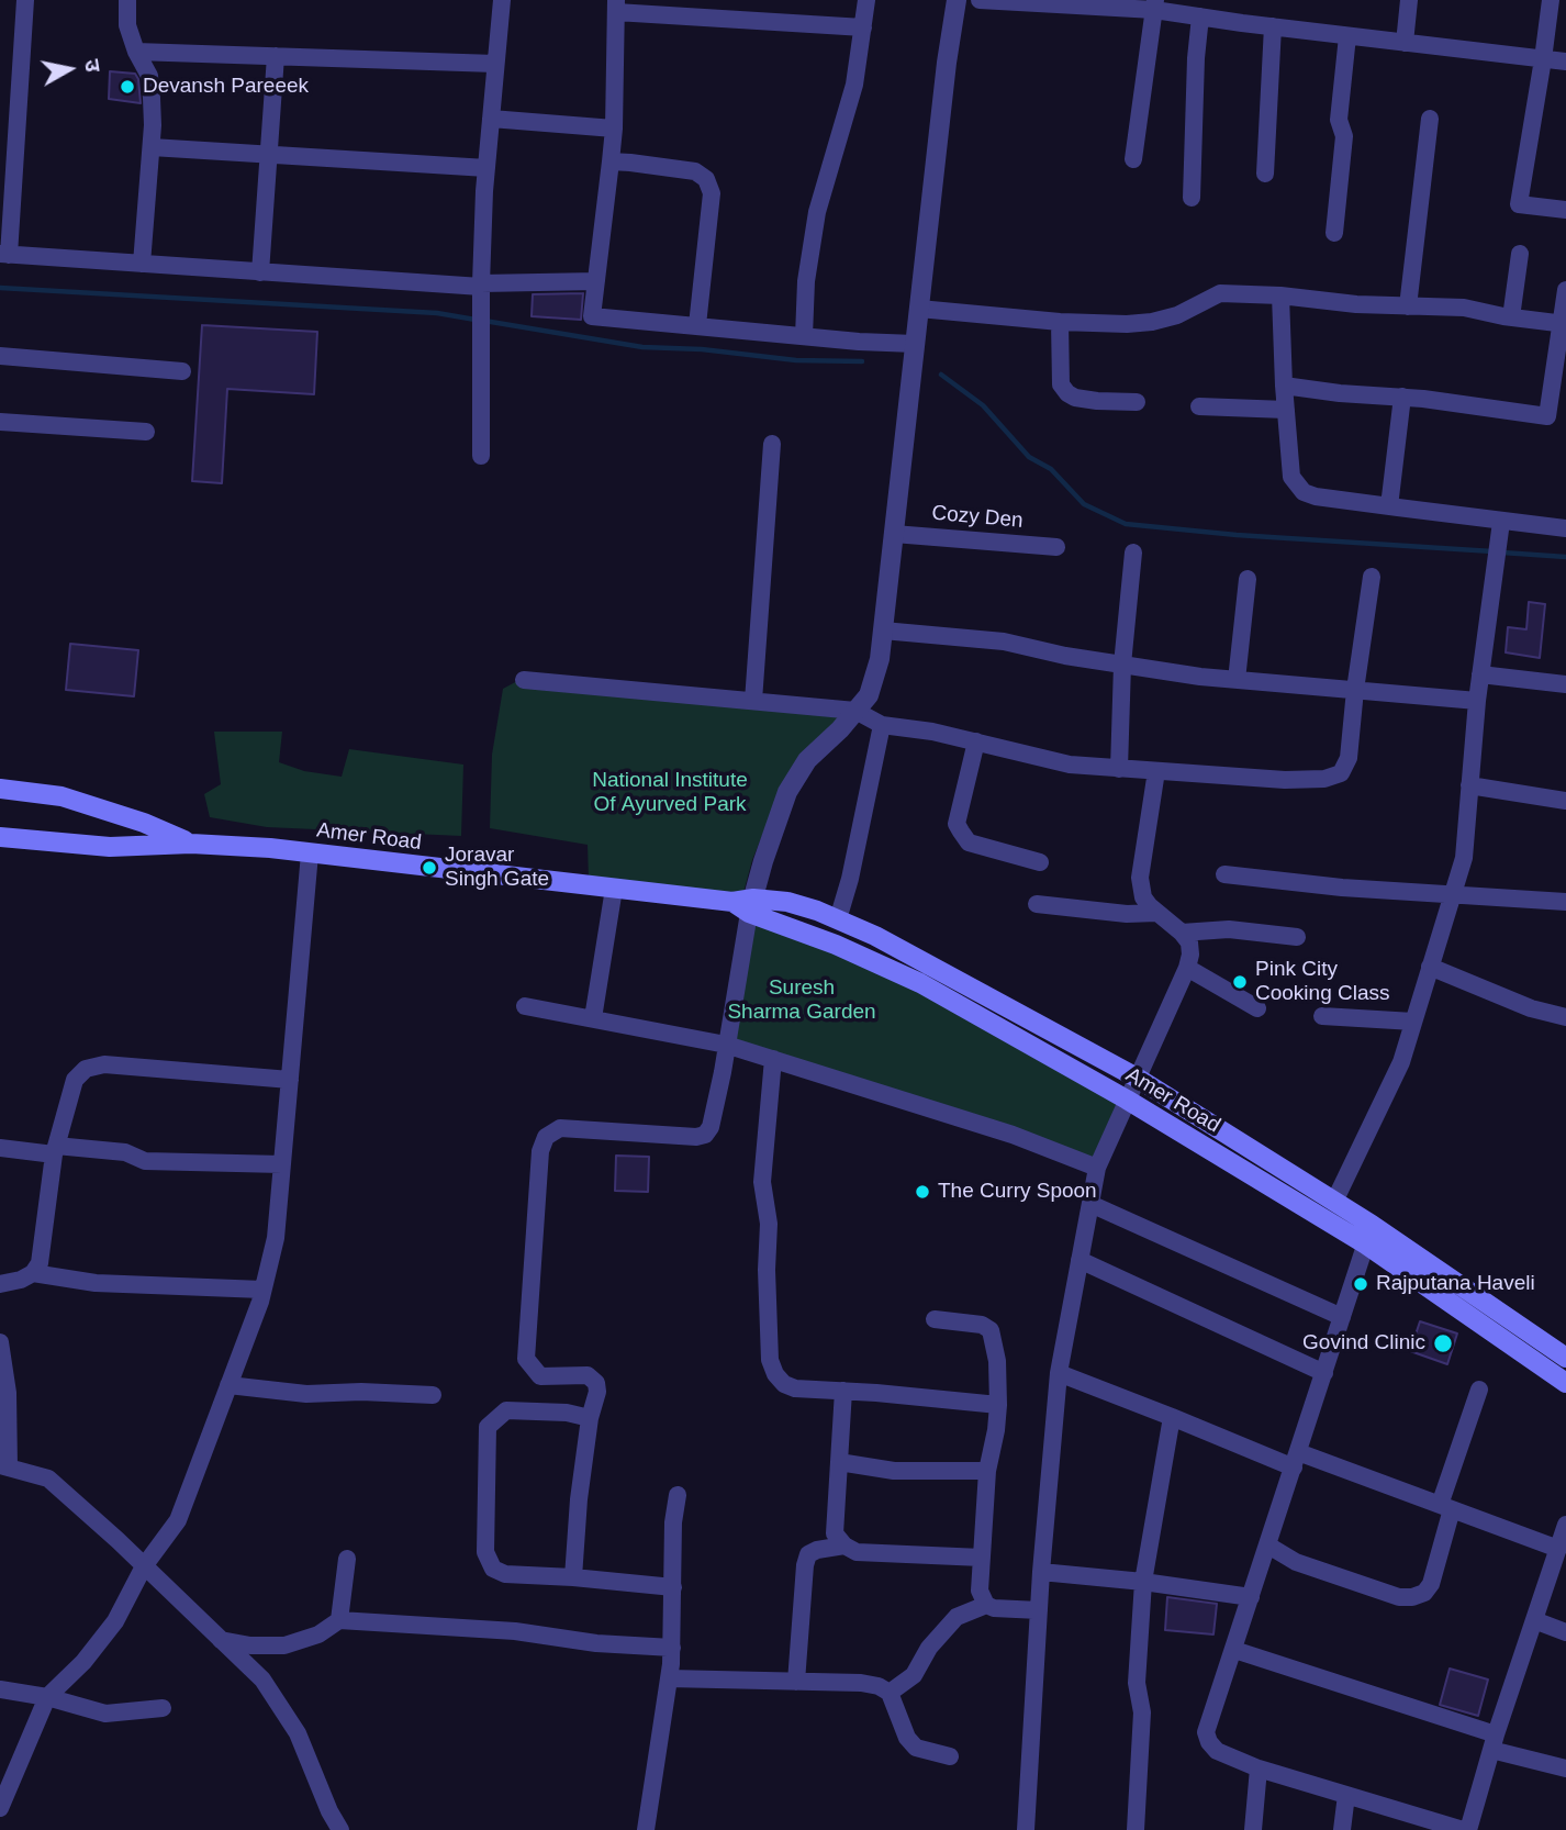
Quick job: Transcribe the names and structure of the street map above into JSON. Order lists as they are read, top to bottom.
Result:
{
  "streets": {
    "main road": ["Amer Road"],
    "street": ["Cozy Den"]
  },
  "parks": ["National Institute Of Ayurved Park", "Suresh Sharma Garden"],
  "places": [
    "Devansh Pareeek",
    "Joravar Singh Gate",
    "Pink City Cooking Class",
    "The Curry Spoon",
    "Rajputana Haveli",
    "Govind Clinic"
  ],
  "north": "right"
}
